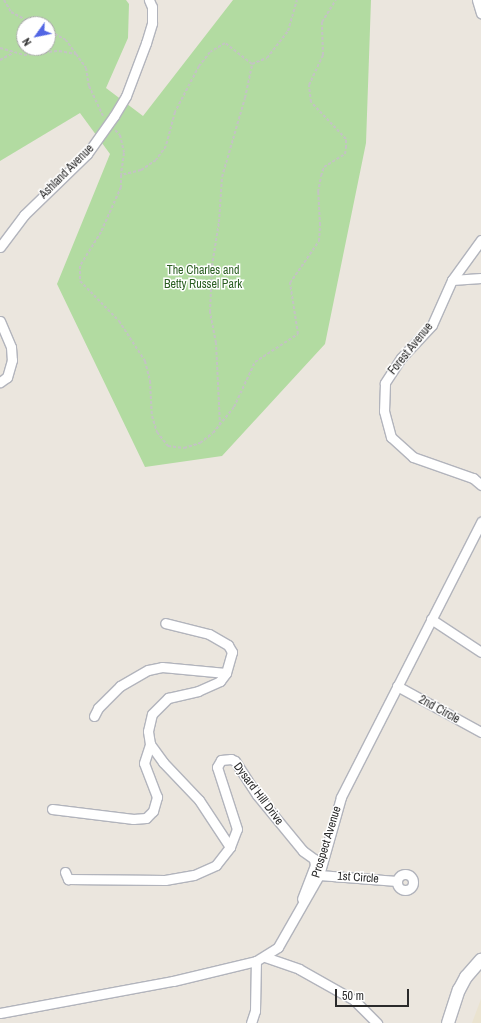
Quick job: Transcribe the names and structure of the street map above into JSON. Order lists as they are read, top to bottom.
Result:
{
  "streets": {
    "street": [
      "Ashland Avenue",
      "Forest Avenue",
      "2nd Circle",
      "Dysard Hill Drive",
      "Prospect Avenue",
      "1st Circle"
    ]
  },
  "crossings": [
    ["2nd Circle", "Prospect Avenue"],
    ["Dysard Hill Drive", "Prospect Avenue"],
    ["Prospect Avenue", "1st Circle"]
  ],
  "parks": ["The Charles and Betty Russel Park"],
  "scale_bar": "50 m",
  "north": "bottom left"
}
